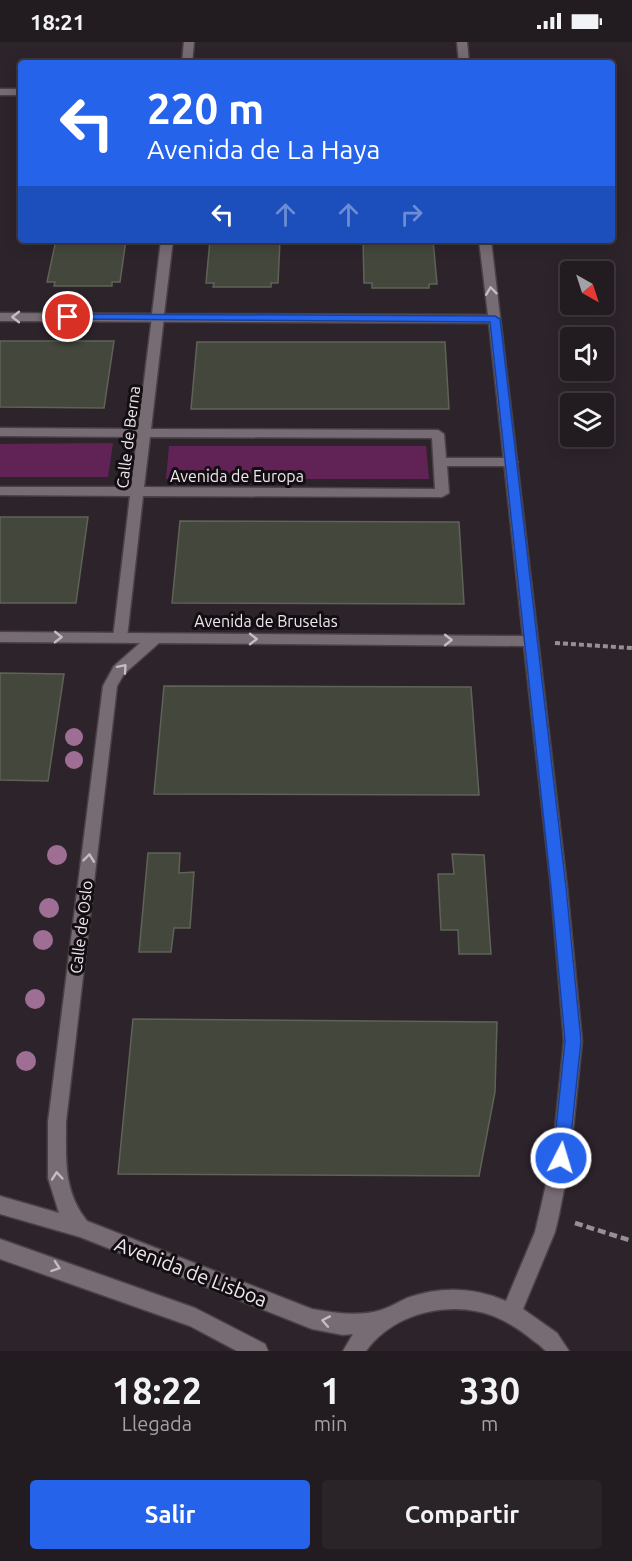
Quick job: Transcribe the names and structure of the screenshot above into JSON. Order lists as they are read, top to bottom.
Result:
{
  "streets": {
    "street": [
      "Calle de Berna",
      "Avenida de Europa",
      "Avenida de Bruselas",
      "Calle de Oslo",
      "Avenida de Lisboa"
    ]
  },
  "crossings": [
    ["Calle de Berna", "Avenida de Europa"],
    ["Calle de Berna", "Avenida de Bruselas"],
    ["Avenida de Bruselas", "Calle de Oslo"],
    ["Calle de Oslo", "Avenida de Lisboa"]
  ],
  "one_way": ["Avenida de Bruselas", "Calle de Oslo"],
  "north": "bottom right",
  "page": {
    "status": "18:21",
    "turn": ["220 m", "Avenida de La Haya"],
    "eta": [
      "18:22",
      "Llegada",
      "1",
      "min",
      "330",
      "m"
    ],
    "buttons": ["Salir", "Compartir"]
  }
}
